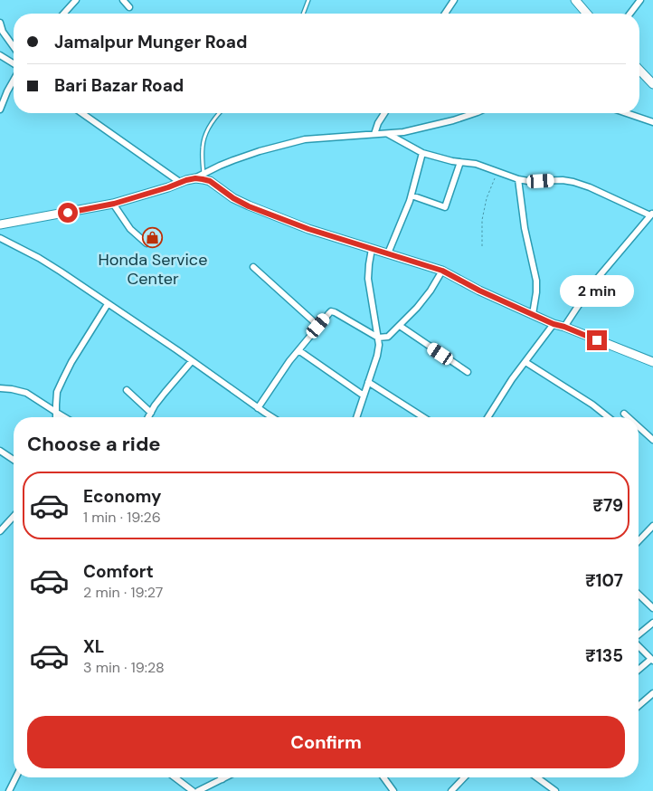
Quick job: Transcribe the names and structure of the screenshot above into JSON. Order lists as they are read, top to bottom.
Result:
{
  "places": {
    "shop": ["Honda Service Center"]
  },
  "page": {
    "banner": ["Jamalpur Munger Road", "Bari Bazar Road"],
    "bubble": "2 min",
    "heading": "Choose a ride",
    "list": [
      {
        "name": "Economy",
        "note": "1 min · 19:26",
        "value": "₹79"
      },
      {
        "name": "Comfort",
        "note": "2 min · 19:27",
        "value": "₹107"
      },
      {
        "name": "XL",
        "note": "3 min · 19:28",
        "value": "₹135"
      }
    ],
    "buttons": "Confirm"
  }
}
